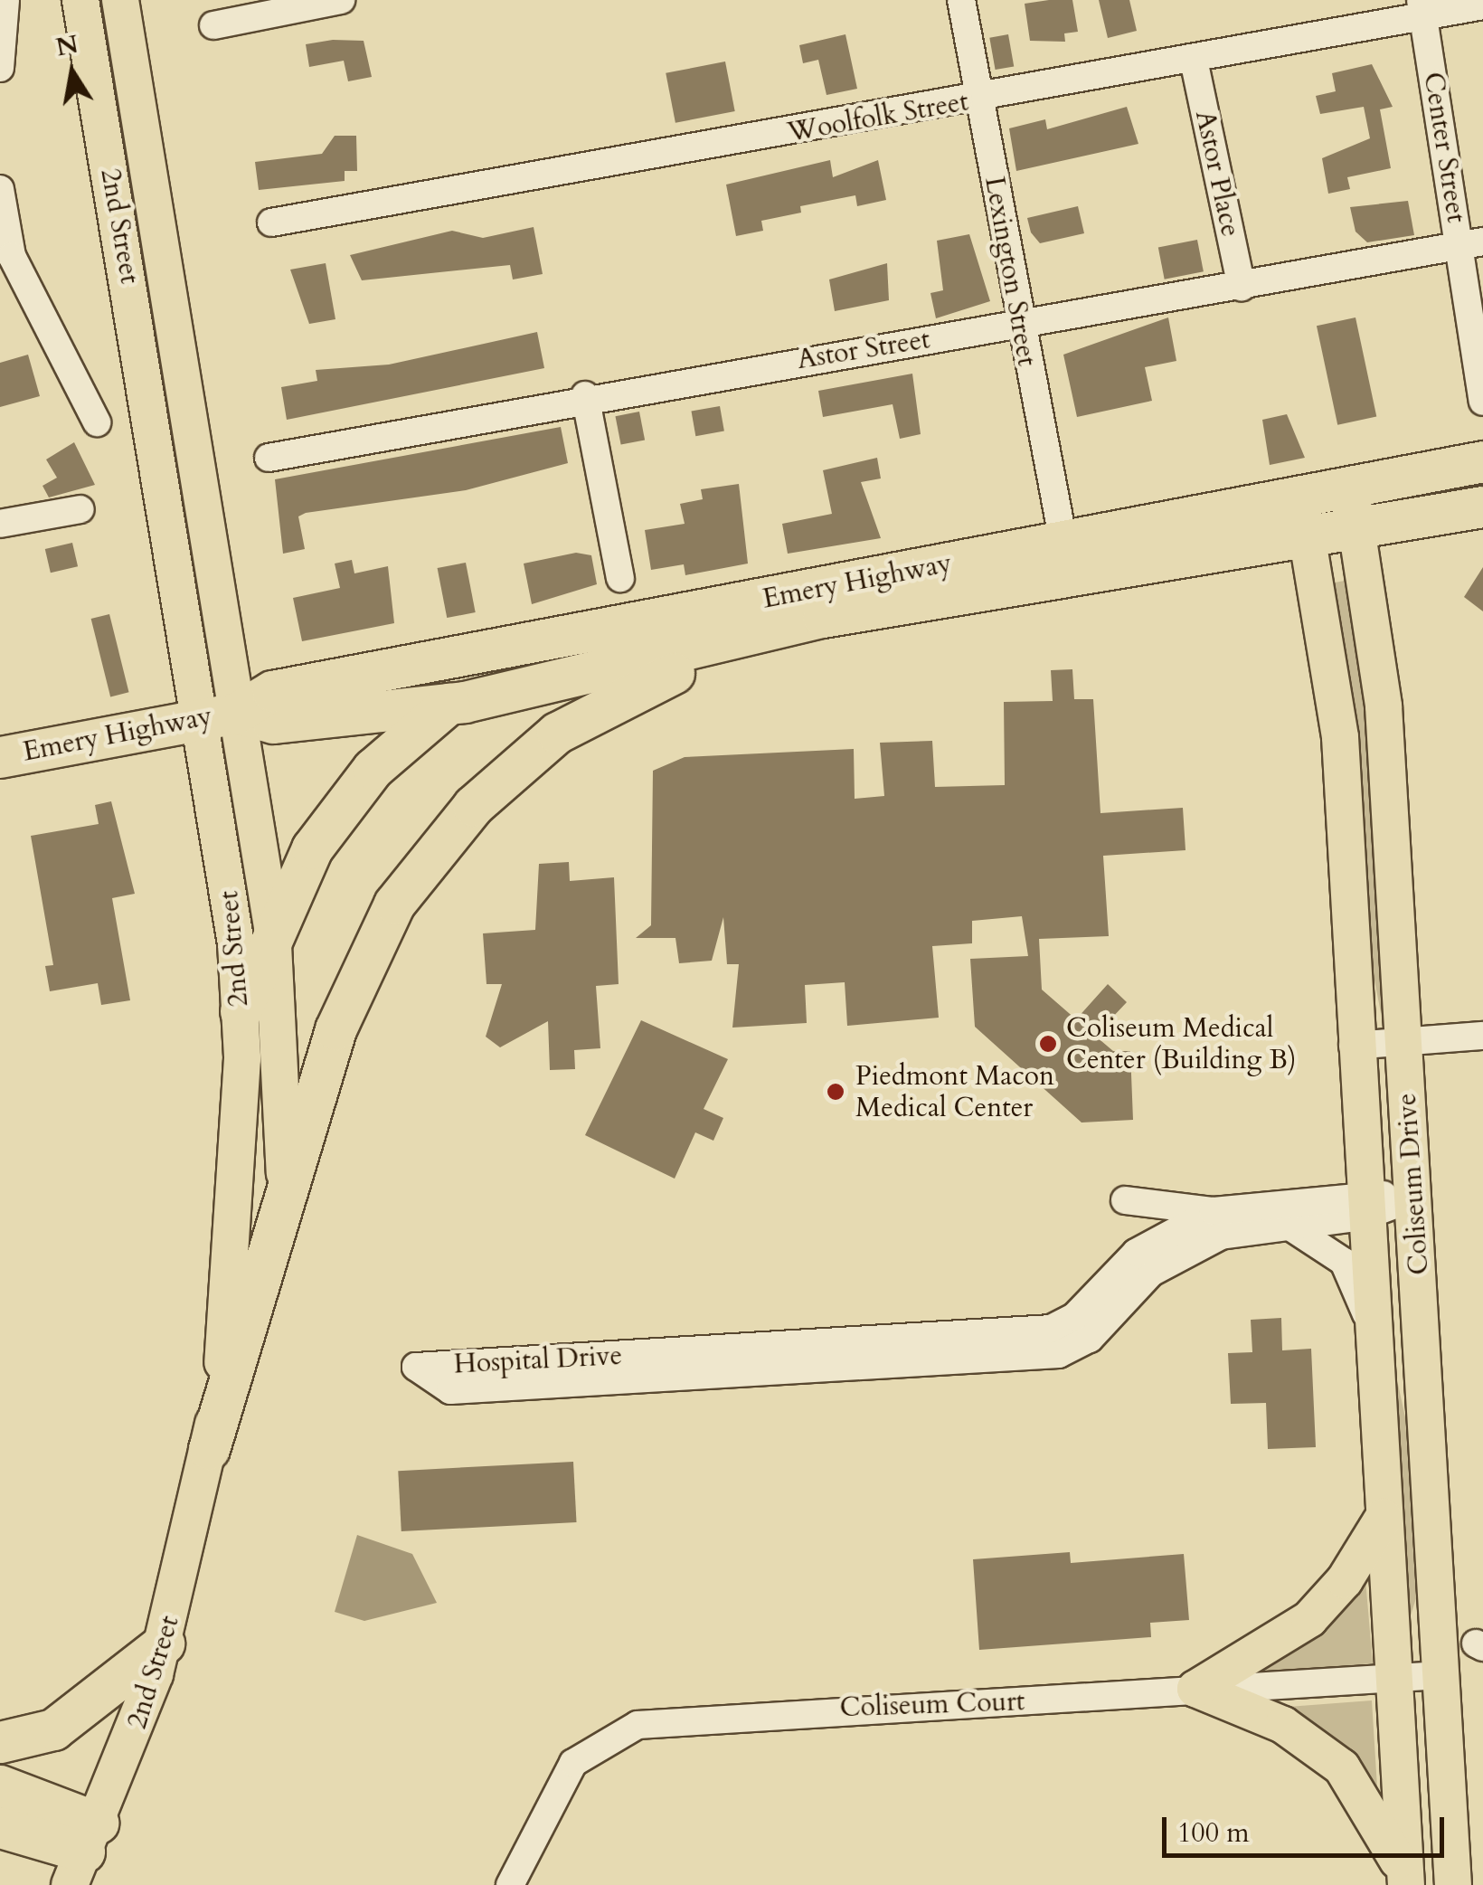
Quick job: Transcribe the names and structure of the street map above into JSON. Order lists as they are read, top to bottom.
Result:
{
  "streets": {
    "highway": ["Emery Highway"],
    "main road": ["2nd Street", "Coliseum Drive"],
    "street": [
      "Woolfolk Street",
      "Center Street",
      "Astor Place",
      "Lexington Street",
      "Astor Street",
      "Hospital Drive",
      "Coliseum Court"
    ]
  },
  "crossings": [
    ["Woolfolk Street", "Center Street"],
    ["Woolfolk Street", "Astor Place"],
    ["Woolfolk Street", "Lexington Street"],
    ["Center Street", "Astor Street"],
    ["Astor Place", "Astor Street"],
    ["2nd Street", "Emery Highway"],
    ["Lexington Street", "Astor Street"],
    ["Lexington Street", "Emery Highway"],
    ["Emery Highway", "Coliseum Drive"],
    ["Coliseum Drive", "Hospital Drive"],
    ["Coliseum Drive", "Coliseum Court"]
  ],
  "places": ["Coliseum Medical Center (Building B)", "Piedmont Macon Medical Center"],
  "scale_bar": "100 m",
  "north": "top"
}
